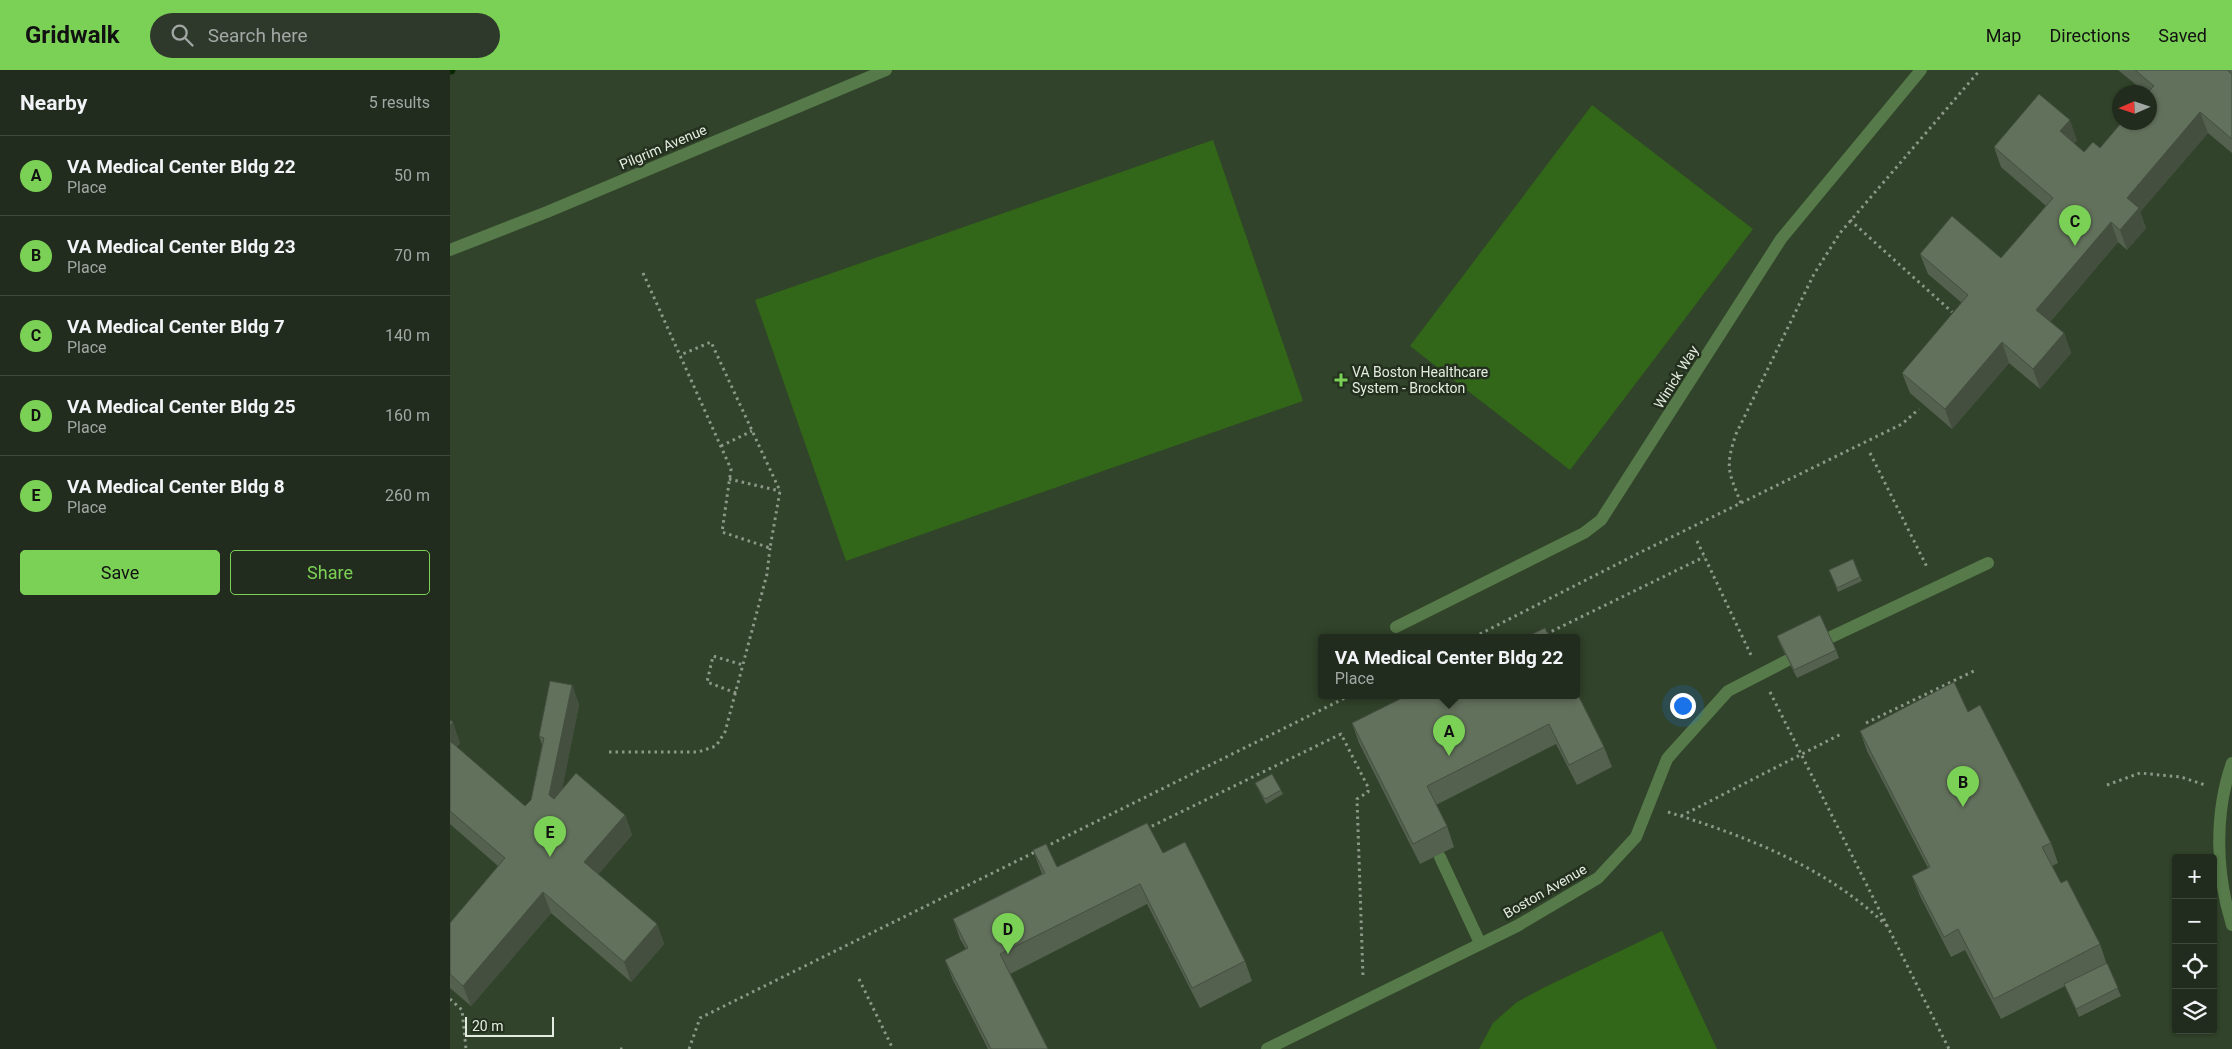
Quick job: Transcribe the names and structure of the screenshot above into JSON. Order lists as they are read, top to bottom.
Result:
{
  "streets": {
    "lane": ["Pilgrim Avenue", "Winick Way", "Boston Avenue"]
  },
  "places": {
    "health": ["VA Boston Healthcare System - Brockton"]
  },
  "scale_bar": "20 m",
  "north": "left",
  "page": {
    "header": "Gridwalk",
    "search": "Search here",
    "nav": ["Map", "Directions", "Saved"],
    "heading": ["Nearby", "5 results"],
    "list": [
      {
        "mark": "A",
        "name": "VA Medical Center Bldg 22",
        "note": "Place",
        "value": "50 m"
      },
      {
        "mark": "B",
        "name": "VA Medical Center Bldg 23",
        "note": "Place",
        "value": "70 m"
      },
      {
        "mark": "C",
        "name": "VA Medical Center Bldg 7",
        "note": "Place",
        "value": "140 m"
      },
      {
        "mark": "D",
        "name": "VA Medical Center Bldg 25",
        "note": "Place",
        "value": "160 m"
      },
      {
        "mark": "E",
        "name": "VA Medical Center Bldg 8",
        "note": "Place",
        "value": "260 m"
      }
    ],
    "pins": [
      "C",
      "A",
      "B",
      "E",
      "D"
    ],
    "buttons": ["Save", "Share"],
    "popup": ["VA Medical Center Bldg 22", "Place"],
    "map_buttons": ["+", "−"],
    "scale": "20 m"
  }
}
